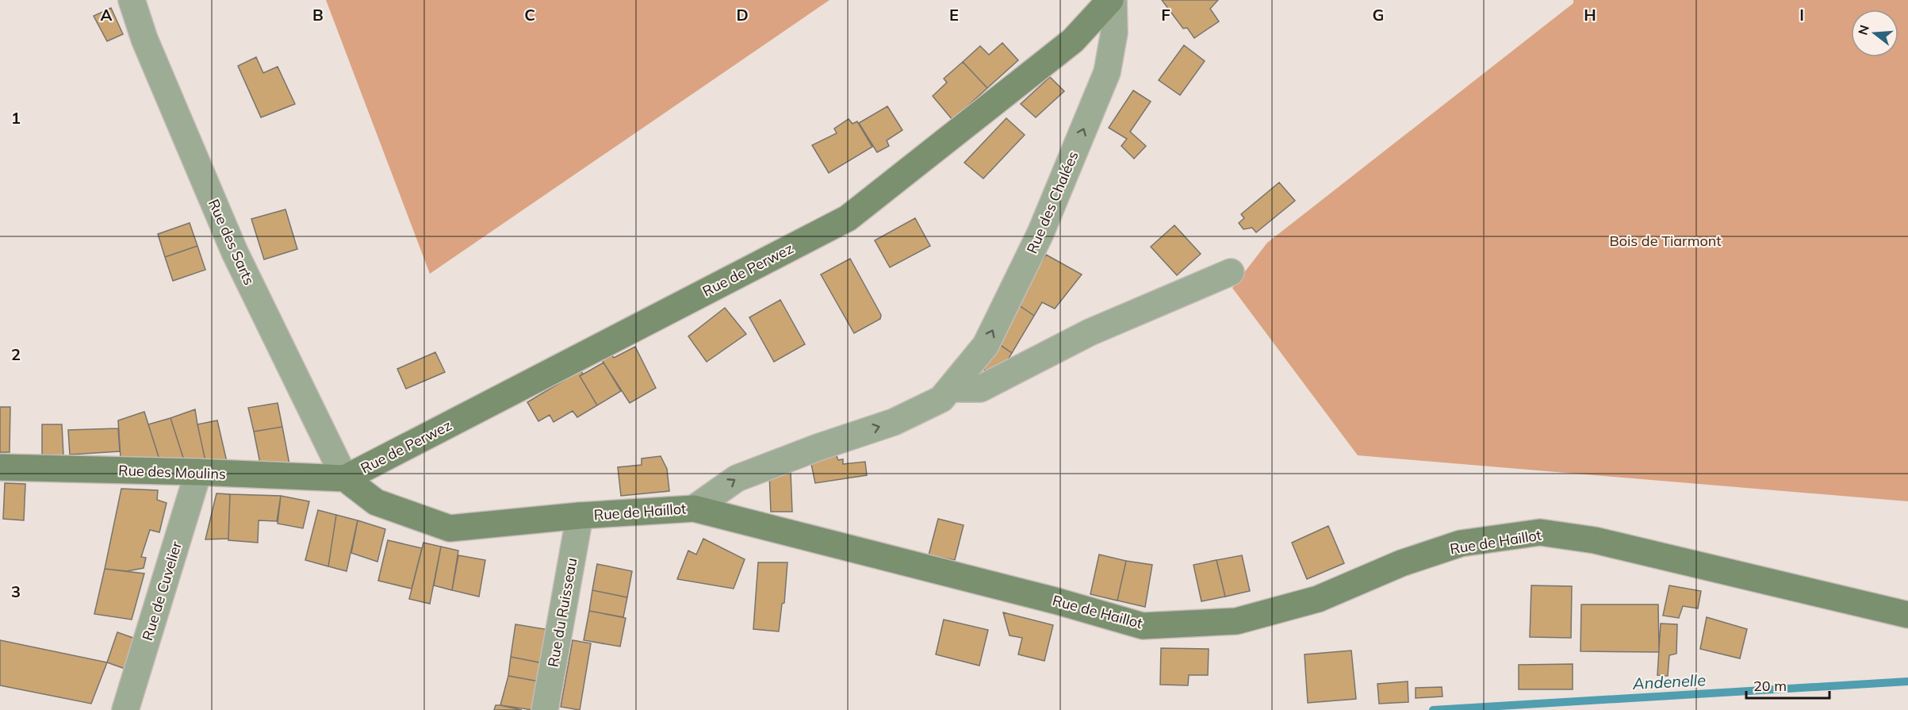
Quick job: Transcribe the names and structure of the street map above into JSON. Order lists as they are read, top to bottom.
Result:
{
  "streets": {
    "street": [
      "Rue des Chalées",
      "Rue des Sarts",
      "Rue de Perwez",
      "Rue des Moulins",
      "Rue de Haillot",
      "Rue de Cuvelier",
      "Rue du Ruisseau"
    ]
  },
  "crossings": [
    ["Rue des Chalées", "Rue de Perwez"],
    ["Rue des Chalées", "Rue de Haillot"],
    ["Rue des Sarts", "Rue de Perwez"],
    ["Rue des Sarts", "Rue des Moulins"],
    ["Rue des Sarts", "Rue de Haillot"],
    ["Rue de Perwez", "Rue des Moulins"],
    ["Rue de Perwez", "Rue de Haillot"],
    ["Rue des Moulins", "Rue de Haillot"],
    ["Rue des Moulins", "Rue de Cuvelier"],
    ["Rue de Haillot", "Rue du Ruisseau"]
  ],
  "one_way": ["Rue des Chalées"],
  "water": ["Andenelle"],
  "parks": ["Bois de Tiarmont"],
  "scale_bar": "20 m",
  "north": "left",
  "grid": {
    "columns": [
      "A",
      "B",
      "C",
      "D",
      "E",
      "F",
      "G",
      "H",
      "I"
    ],
    "rows": ["1", "2", "3"]
  }
}
